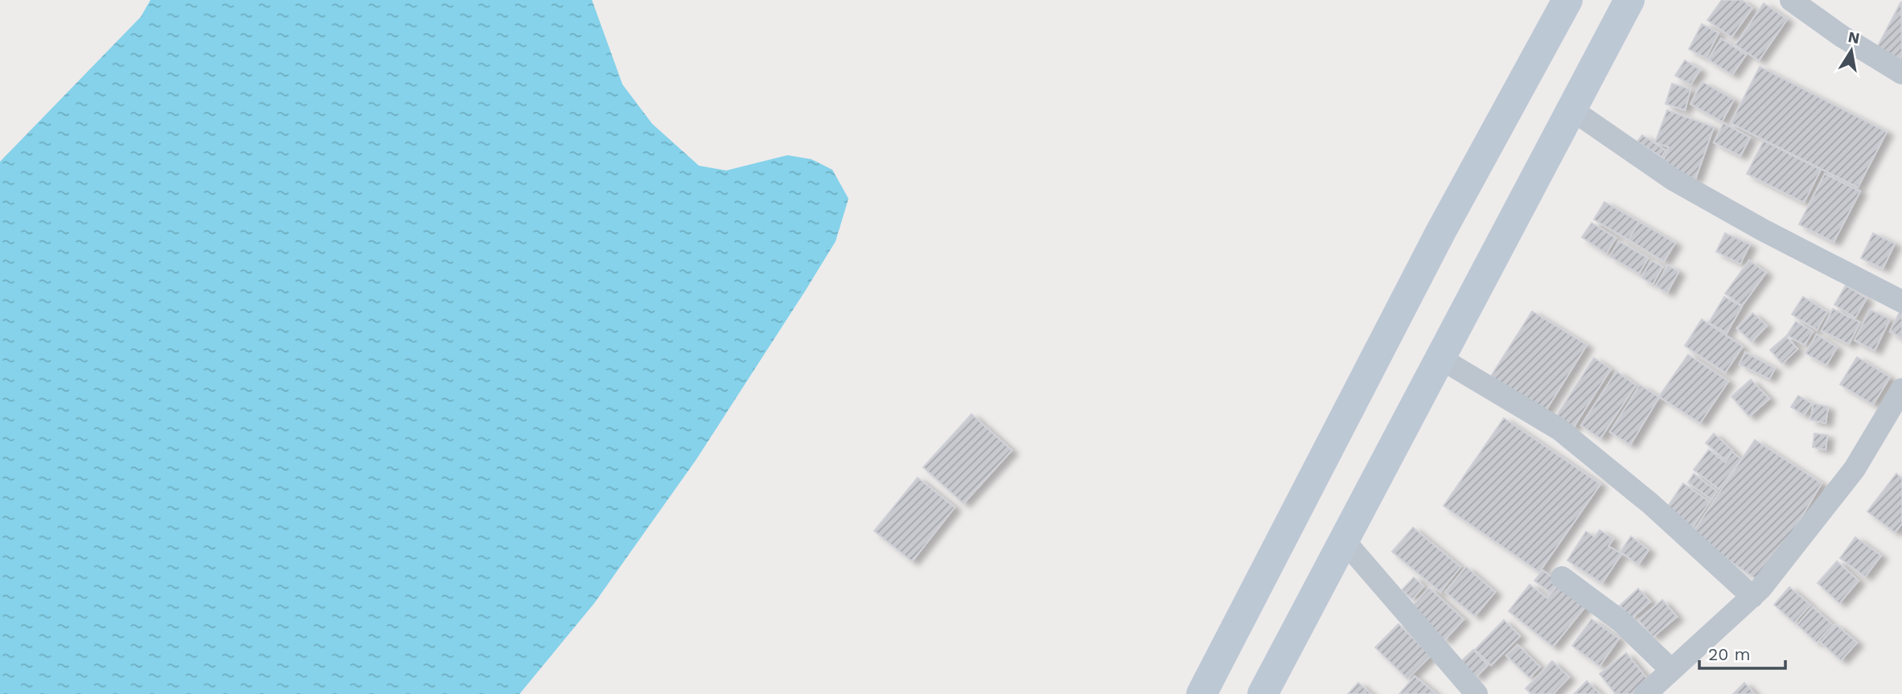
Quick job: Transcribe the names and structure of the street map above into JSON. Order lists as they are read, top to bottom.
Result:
{
  "scale_bar": "20 m",
  "north": "top"
}
